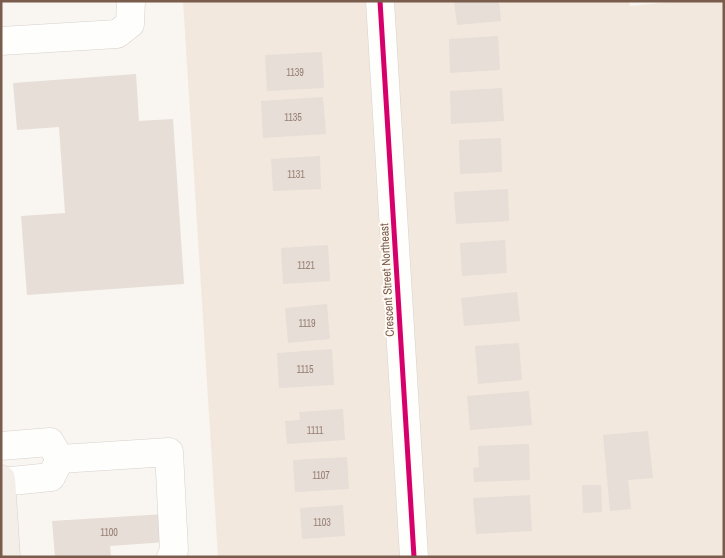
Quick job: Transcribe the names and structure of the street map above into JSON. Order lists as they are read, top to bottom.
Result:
{
  "streets": {
    "street": ["Crescent Street Northeast"]
  },
  "house_numbers": [
    "1139",
    "1135",
    "1131",
    "1121",
    "1119",
    "1115",
    "1111",
    "1107",
    "1103",
    "1100"
  ]
}
